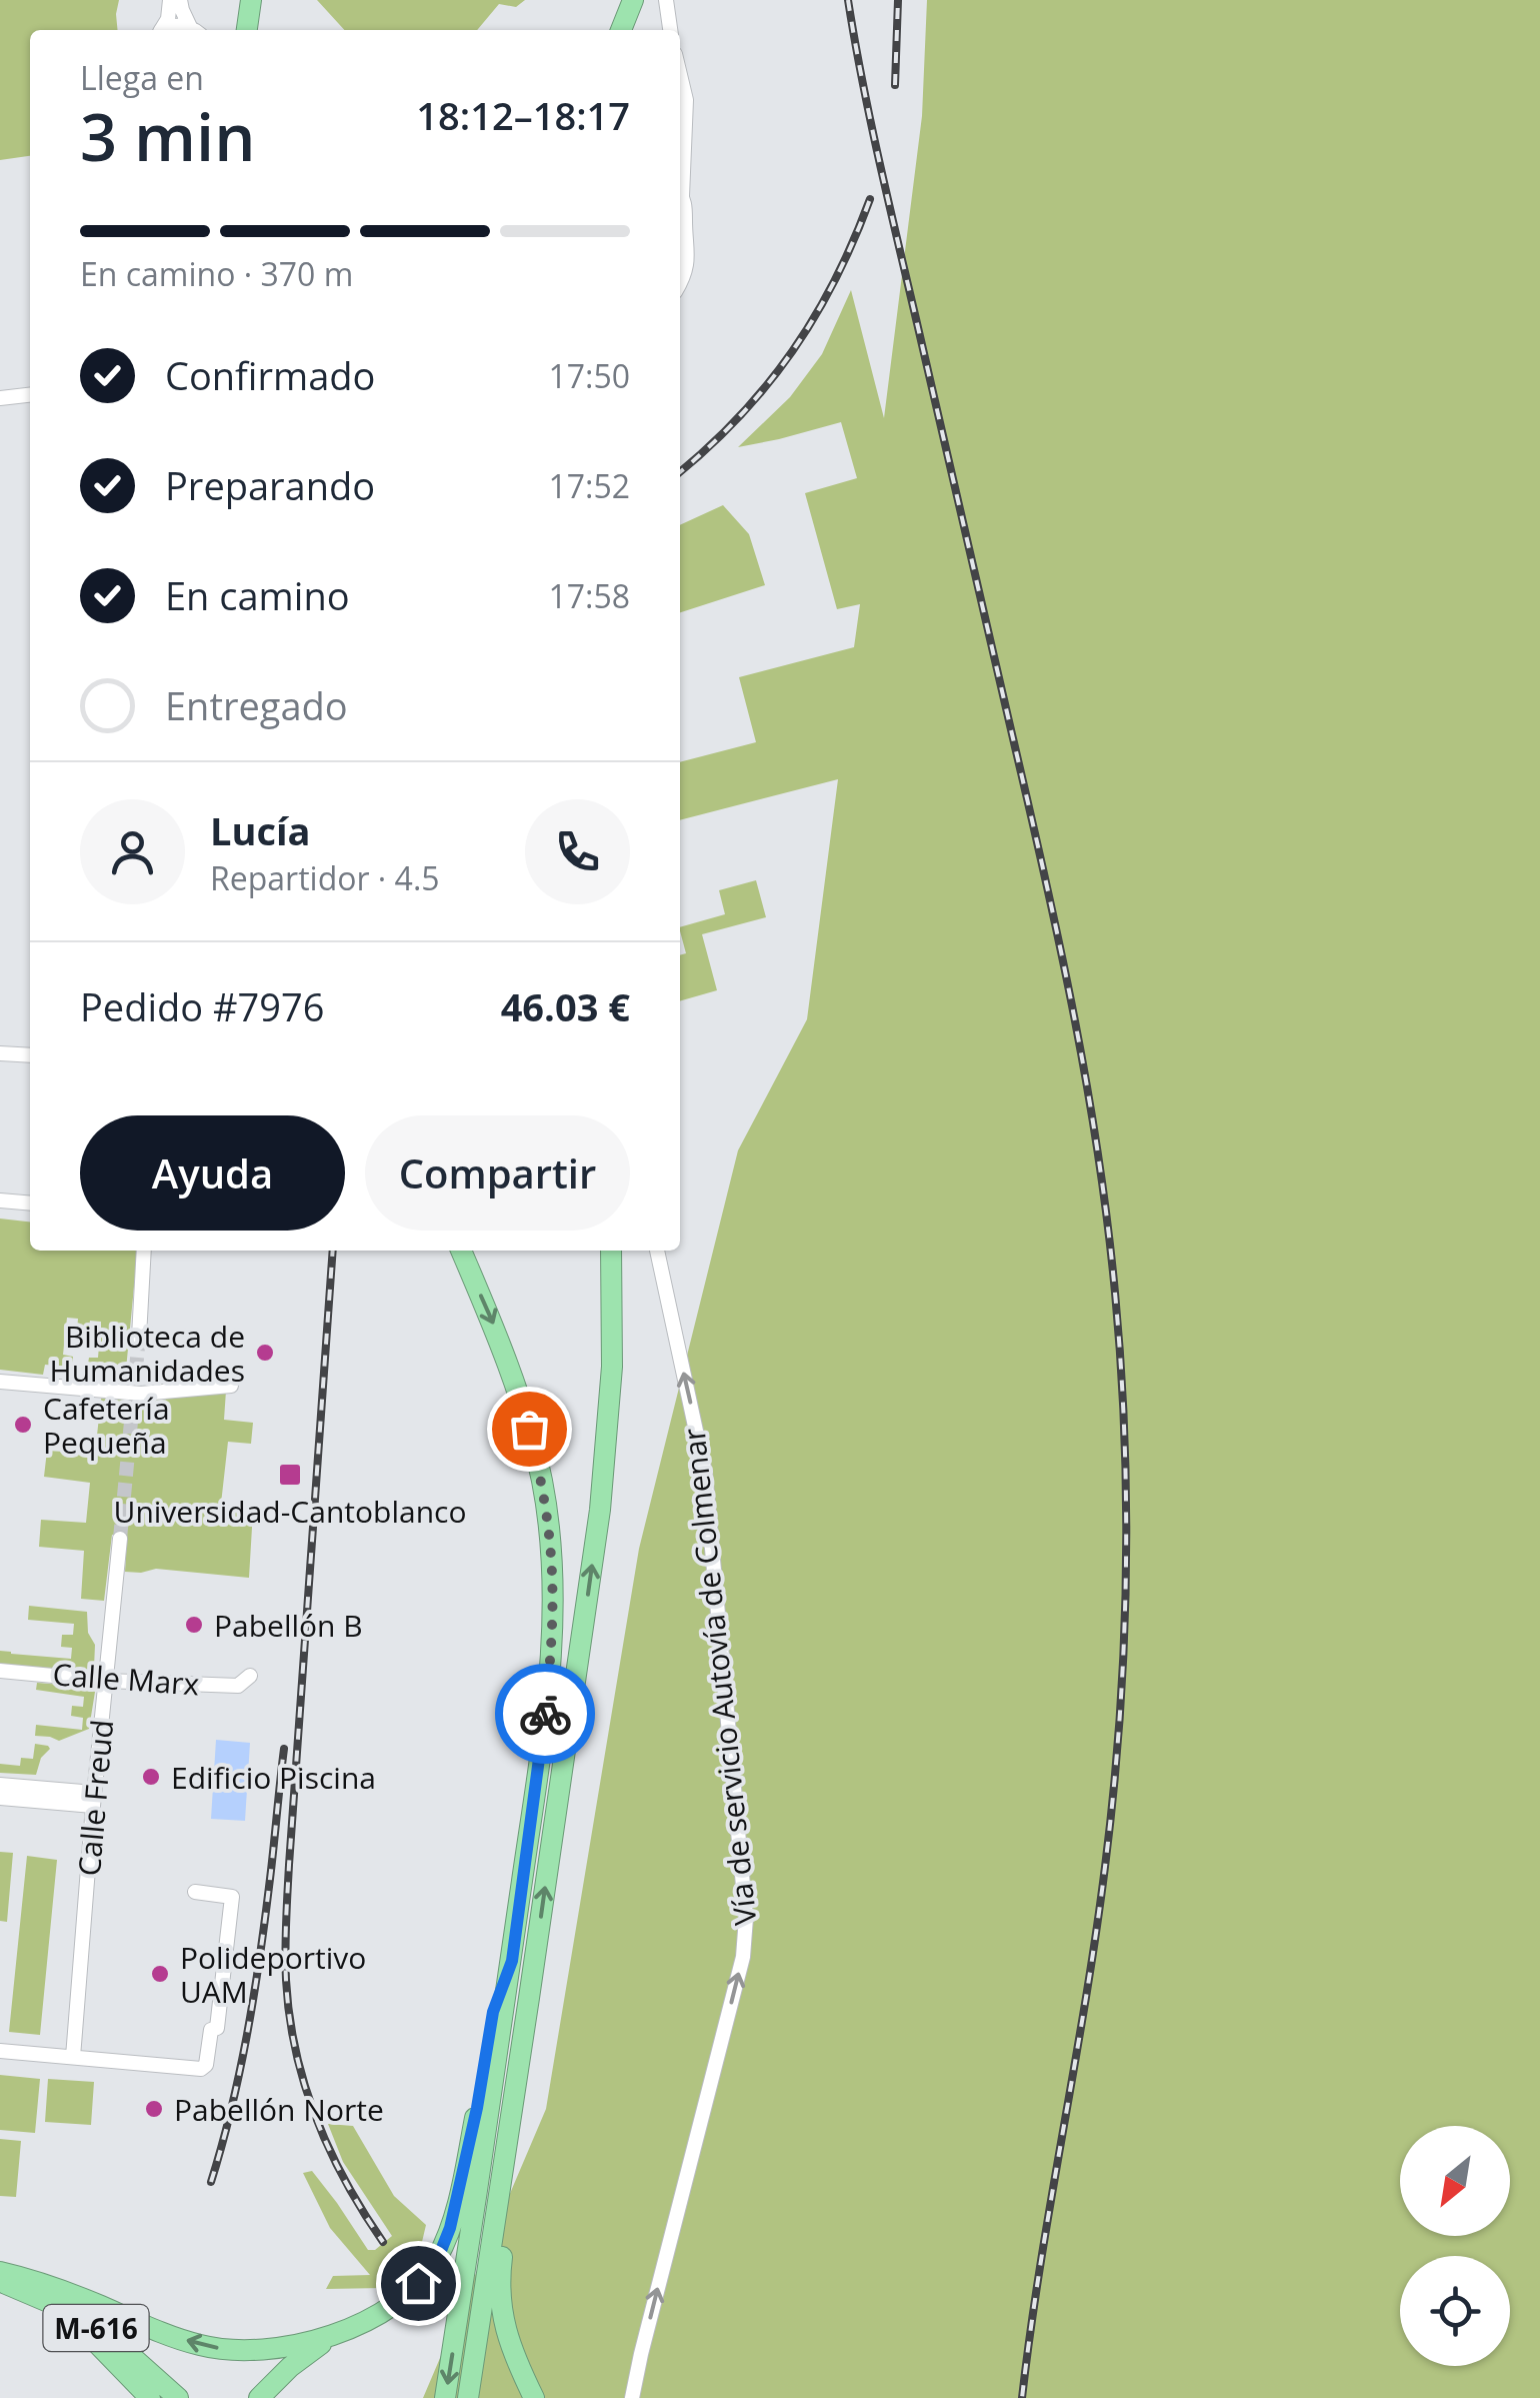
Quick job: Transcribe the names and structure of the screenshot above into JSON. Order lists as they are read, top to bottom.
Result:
{
  "streets": {
    "highway": ["M-616"],
    "street": ["Vía de servicio Autovía de Colmenar", "Calle Marx", "Calle Freud"]
  },
  "crossings": [
    ["Calle Marx", "Calle Freud"]
  ],
  "one_way": ["Vía de servicio Autovía de Colmenar"],
  "places": {
    "other": [
      "Biblioteca de Humanidades",
      "Cafetería Pequeña",
      "Pabellón B",
      "Edificio Piscina",
      "Polideportivo UAM",
      "Pabellón Norte"
    ],
    "transit": ["Universidad-Cantoblanco"]
  },
  "north": "bottom left",
  "page": {
    "heading": ["3 min", "Llega en", "18:12–18:17"],
    "panel": [
      "Lucía",
      "Repartidor · 4.5",
      "Pedido #7976",
      "46.03 €"
    ],
    "bar": "En camino · 370 m",
    "list": [
      ["Confirmado", "17:50"],
      ["Preparando", "17:52"],
      ["En camino", "17:58"],
      "Entregado"
    ],
    "buttons": ["Ayuda", "Compartir"]
  }
}
